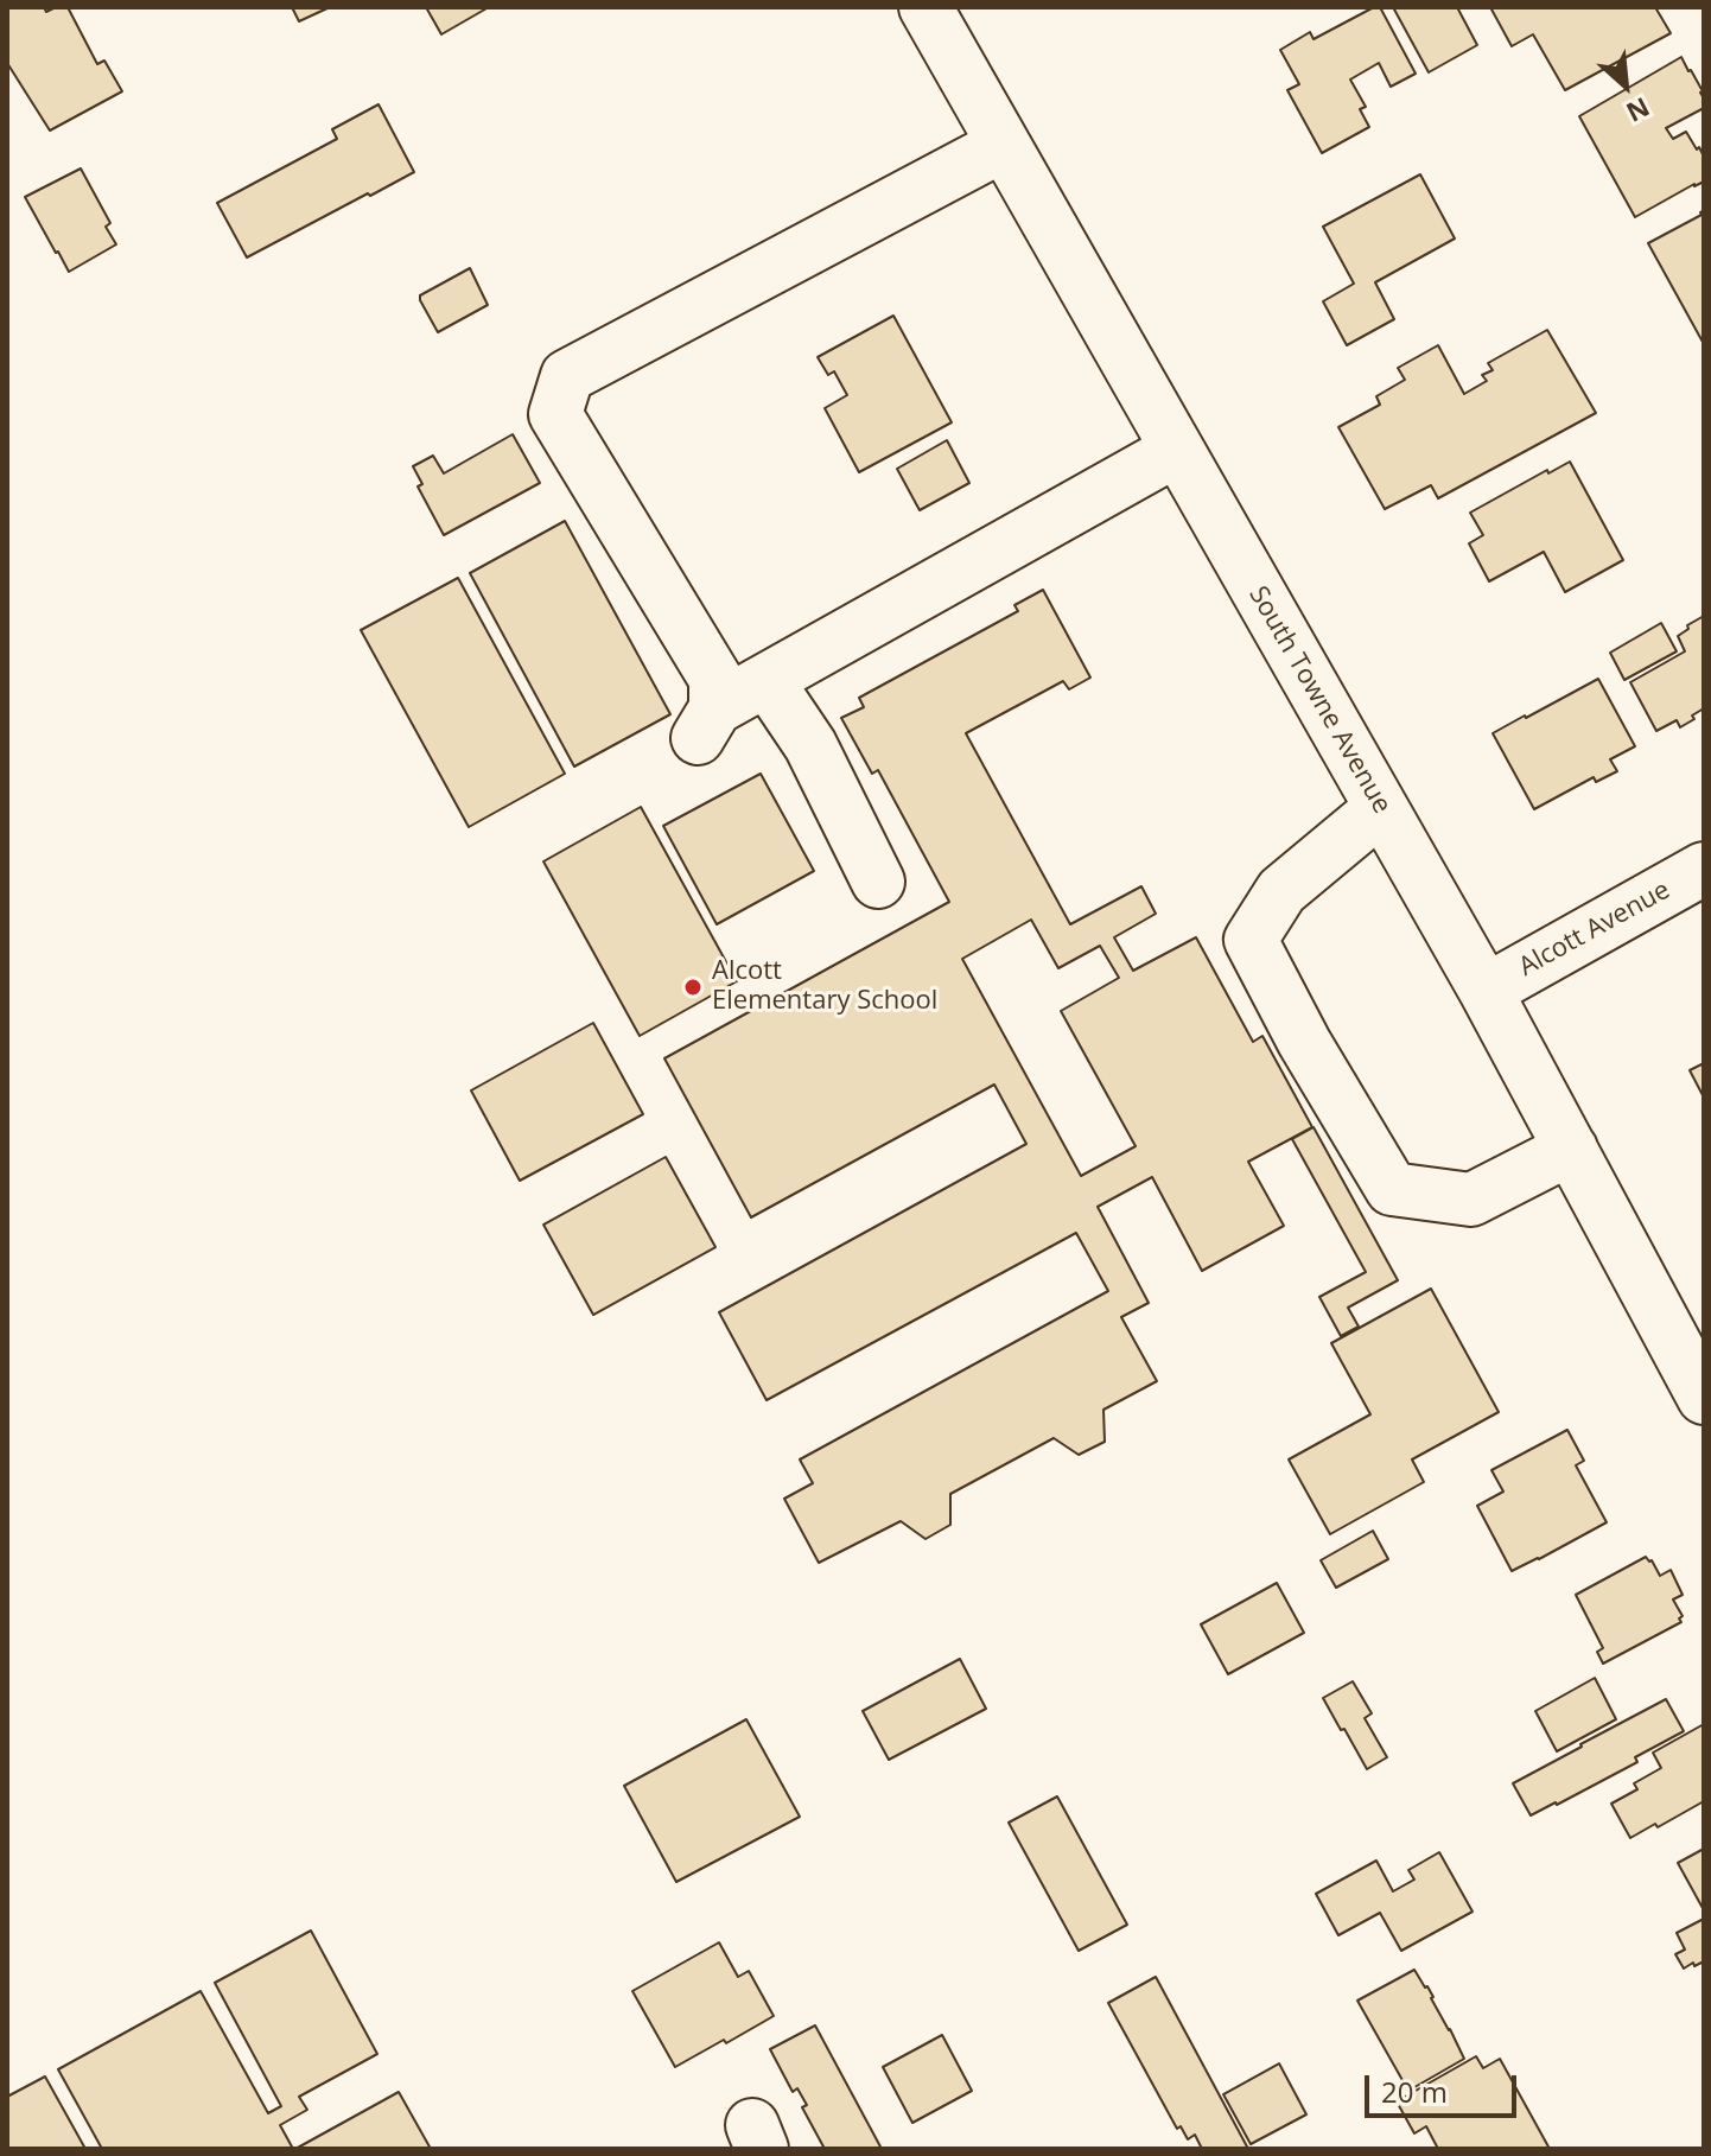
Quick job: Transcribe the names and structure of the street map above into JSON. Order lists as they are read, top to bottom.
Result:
{
  "streets": {
    "street": ["South Towne Avenue", "Alcott Avenue"]
  },
  "crossings": [
    ["South Towne Avenue", "Alcott Avenue"]
  ],
  "places": ["Alcott Elementary School"],
  "scale_bar": "20 m",
  "north": "bottom right"
}
